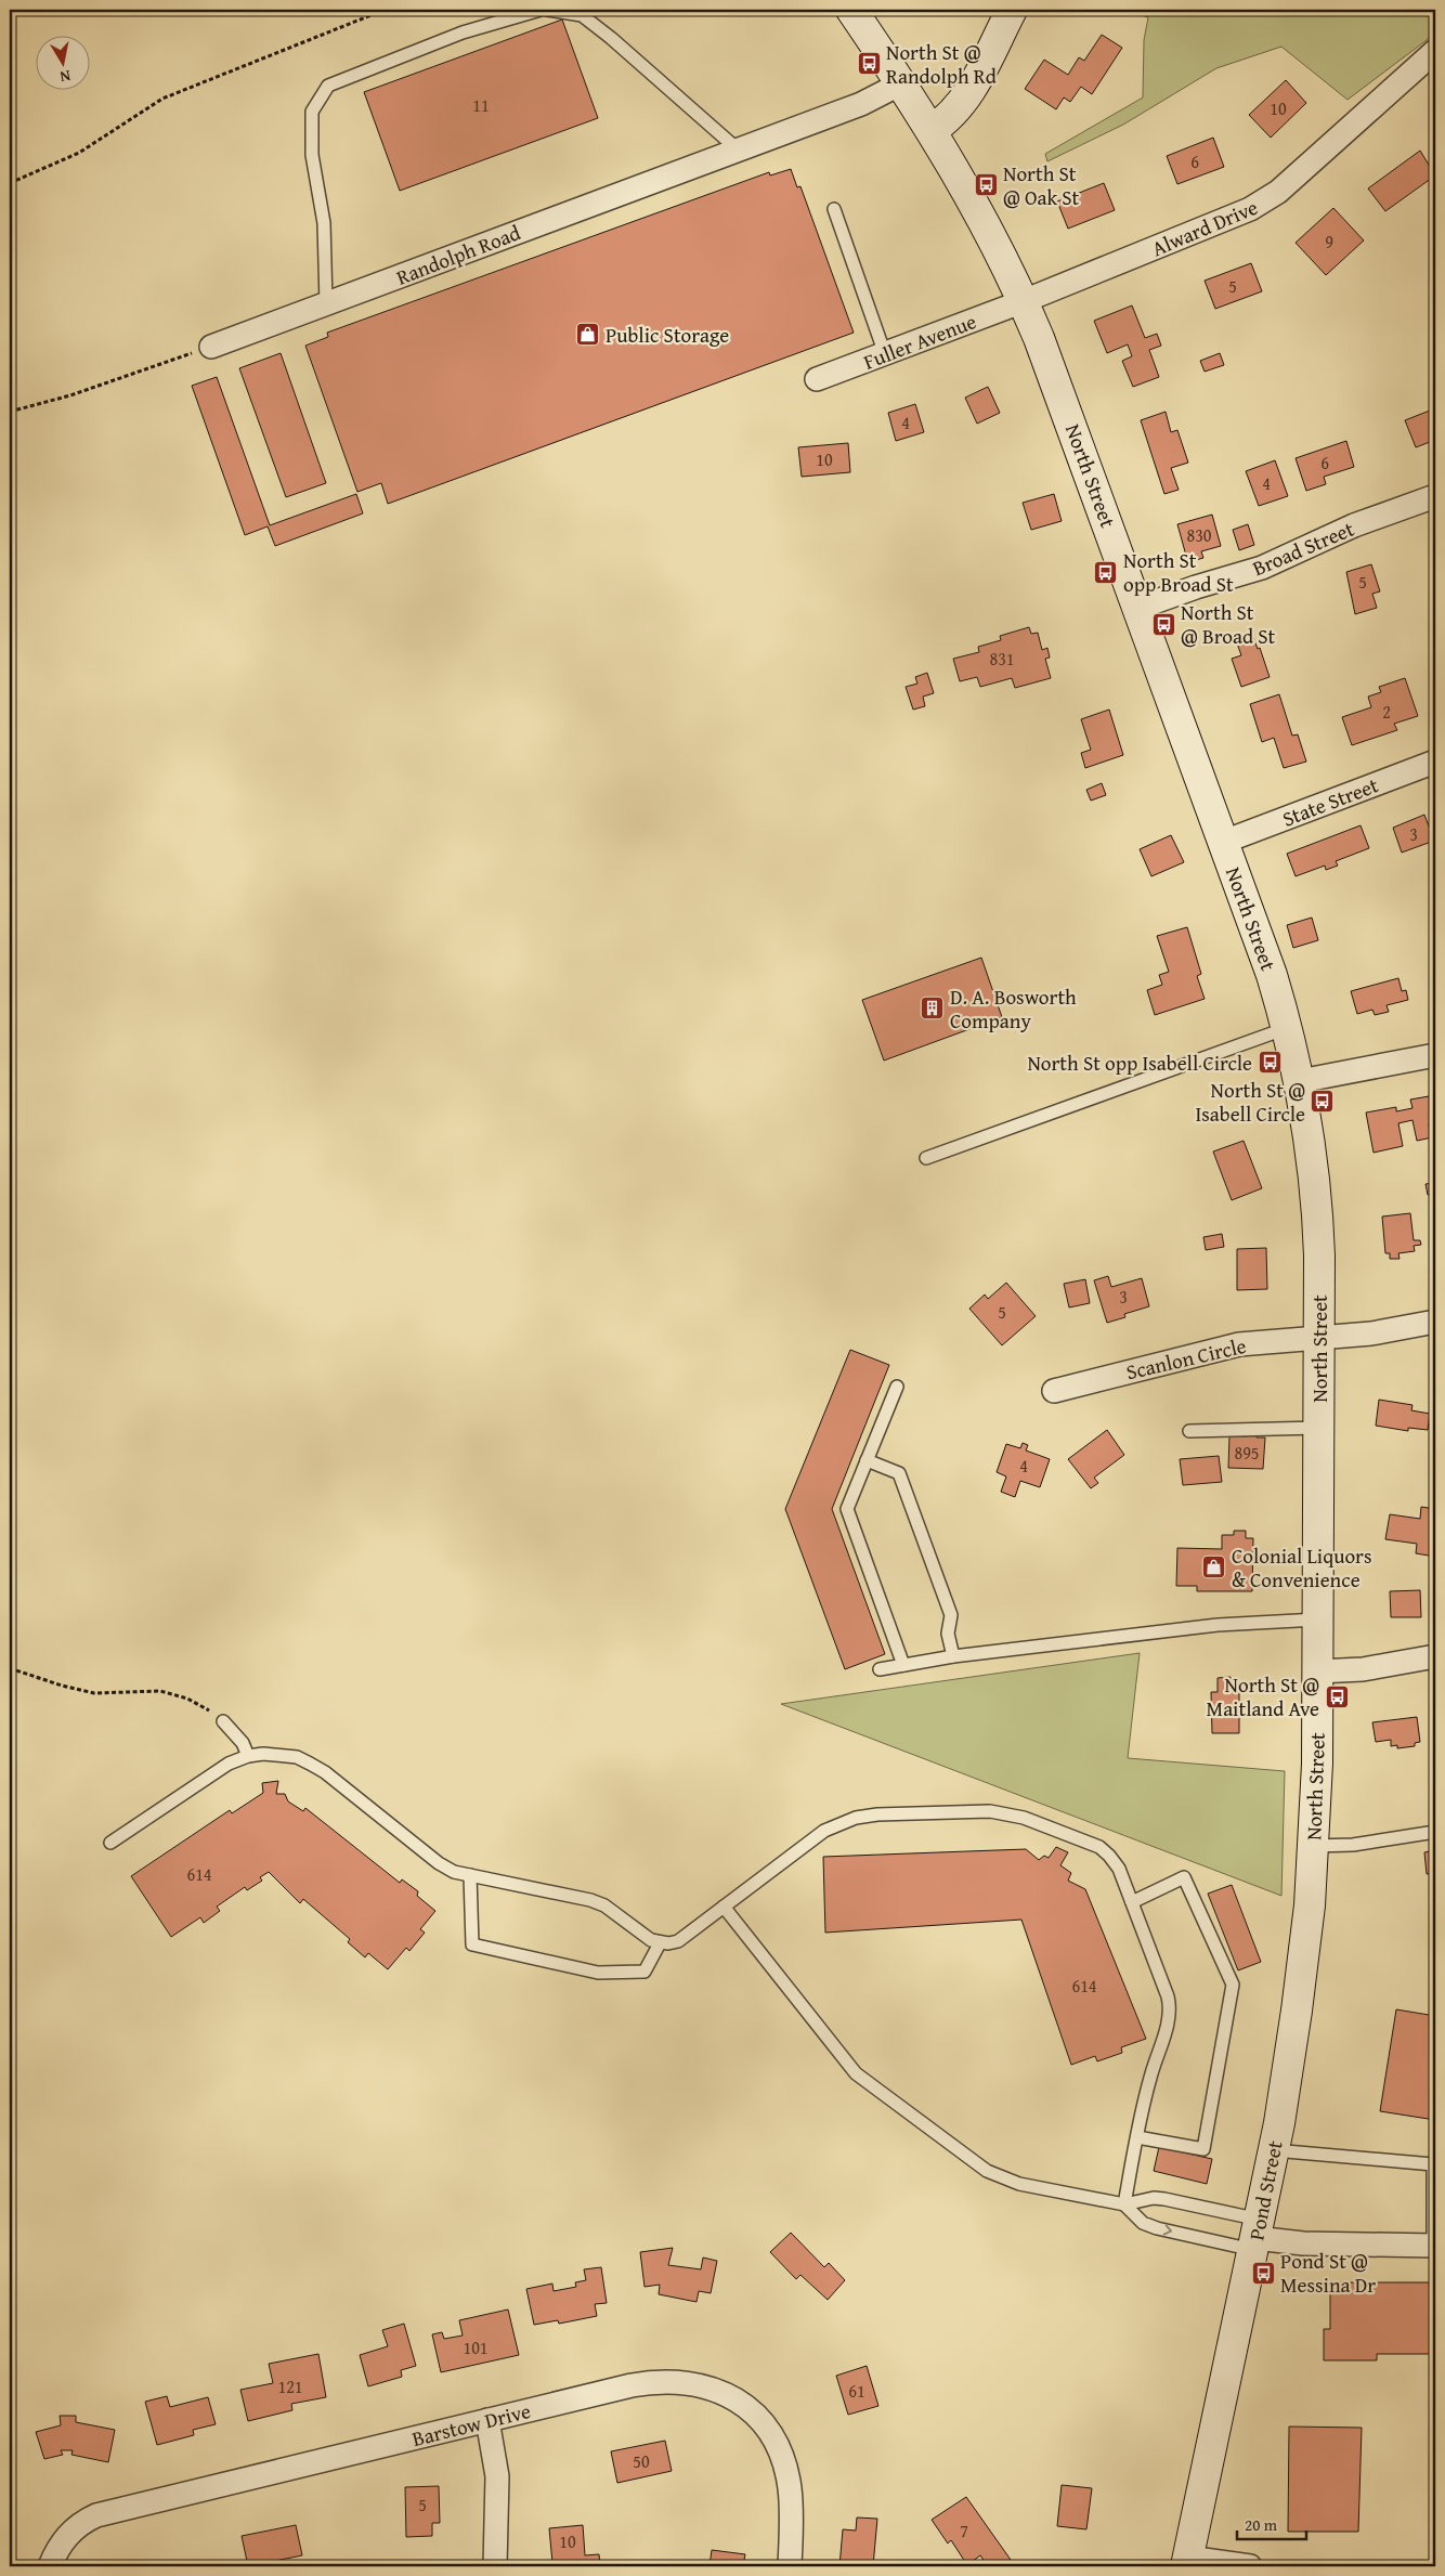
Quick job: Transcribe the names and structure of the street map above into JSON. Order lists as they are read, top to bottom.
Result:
{
  "streets": {
    "main road": ["North Street", "Pond Street"],
    "street": [
      "Alward Drive",
      "Randolph Road",
      "Fuller Avenue",
      "Broad Street",
      "State Street",
      "Scanlon Circle",
      "Barstow Drive"
    ]
  },
  "crossings": [
    ["Alward Drive", "Fuller Avenue"],
    ["Alward Drive", "North Street"],
    ["Randolph Road", "North Street"],
    ["Fuller Avenue", "North Street"],
    ["North Street", "Broad Street"],
    ["North Street", "State Street"],
    ["North Street", "Scanlon Circle"],
    ["North Street", "Pond Street"]
  ],
  "places": {
    "bus stop": [
      "North St @ Randolph Rd",
      "North St @ Oak St",
      "North St opp Broad St",
      "North St @ Broad St",
      "North St opp Isabell Circle",
      "North St @ Isabell Circle",
      "North St @ Maitland Ave",
      "Pond St @ Messina Dr"
    ],
    "shop": ["Public Storage", "Colonial Liquors & Convenience"],
    "building": ["D. A. Bosworth Company"]
  },
  "house_numbers": [
    "11",
    "10",
    "6",
    "9",
    "5",
    "4",
    "10",
    "6",
    "4",
    "830",
    "5",
    "831",
    "2",
    "3",
    "3",
    "5",
    "895",
    "4",
    "614",
    "614",
    "101",
    "121",
    "61",
    "50",
    "5",
    "7",
    "10"
  ],
  "scale_bar": "20 m",
  "north": "bottom"
}
